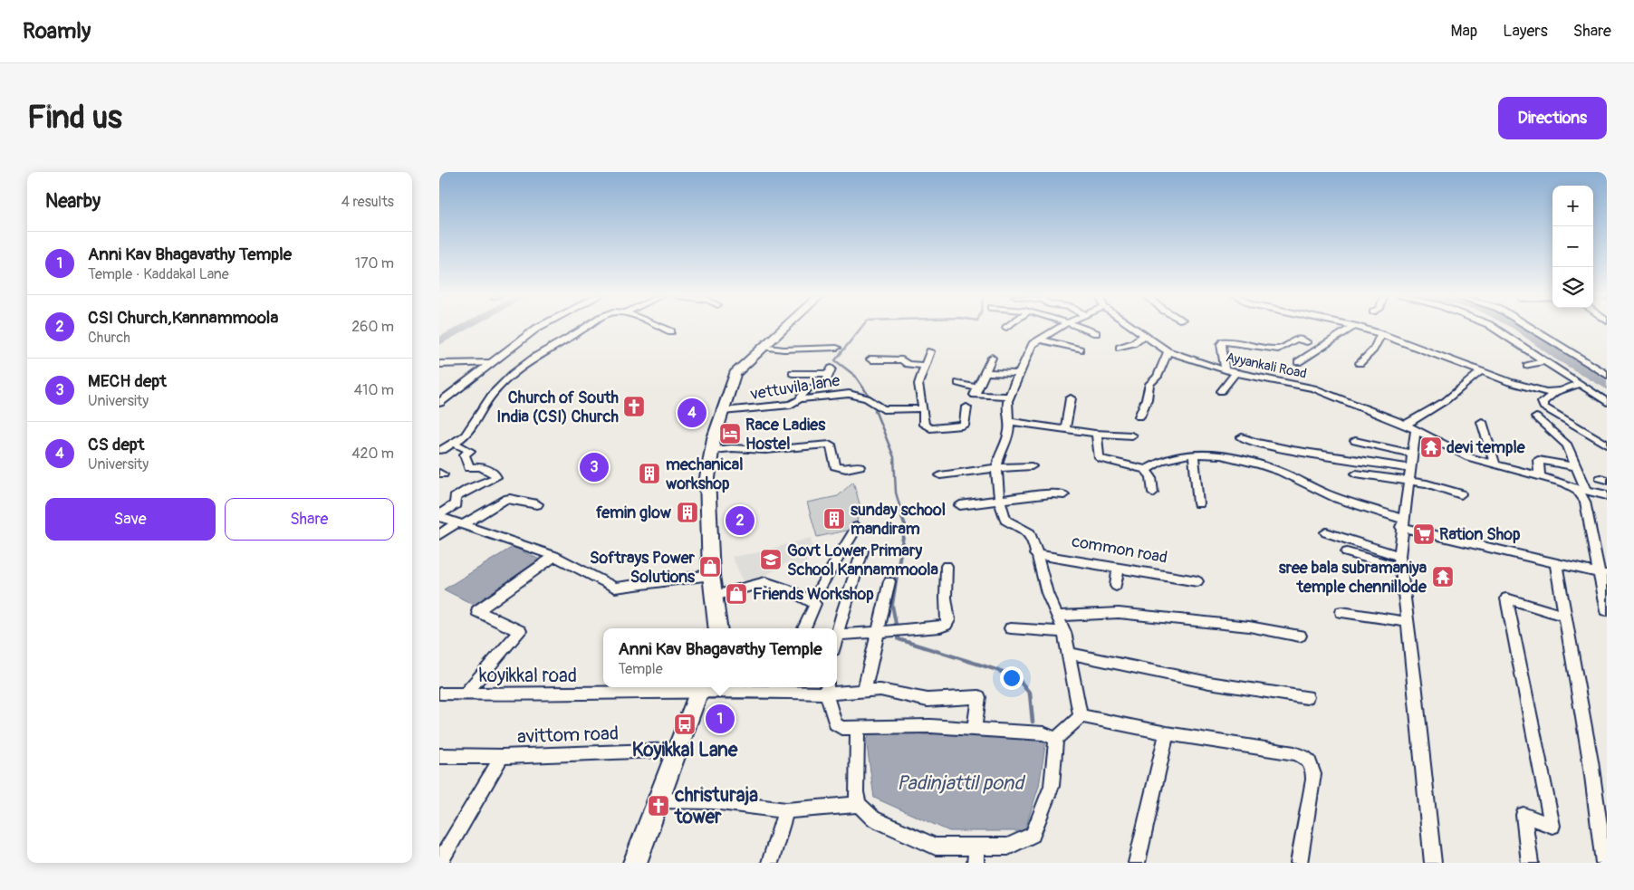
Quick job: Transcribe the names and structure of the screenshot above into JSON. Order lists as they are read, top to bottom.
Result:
{
  "streets": {
    "street": [
      "Ayyankali Road",
      "vettuvila lane",
      "common road",
      "koyikkal road",
      "avittom road"
    ]
  },
  "water": ["Padinjattil pond"],
  "places": {
    "church": ["Church of South India (CSI) Church", "christuraja tower"],
    "hotel": ["Race Ladies Hostel"],
    "temple": ["devi temple", "sree bala subramaniya temple chennillode"],
    "building": ["mechanical workshop", "femin glow", "sunday school mandiram"],
    "supermarket": ["Ration Shop"],
    "school or university": ["Govt Lower Primary School Kannammoola"],
    "shop": ["Softrays Power Solutions", "Friends Workshop"],
    "bus stop": ["Koyikkal Lane"]
  },
  "page": {
    "header": "Roamly",
    "nav": ["Map", "Layers", "Share"],
    "buttons": [
      "Directions",
      ["Save", "Share"]
    ],
    "title": "Find us",
    "heading": ["Nearby", "4 results"],
    "map_buttons": ["+", "−"],
    "list": [
      {
        "mark": "1",
        "name": "Anni Kav Bhagavathy Temple",
        "note": "Temple · Kaddakal Lane",
        "value": "170 m"
      },
      {
        "mark": "2",
        "name": "CSI Church,Kannammoola",
        "note": "Church",
        "value": "260 m"
      },
      {
        "mark": "3",
        "name": "MECH dept",
        "note": "University",
        "value": "410 m"
      },
      {
        "mark": "4",
        "name": "CS dept",
        "note": "University",
        "value": "420 m"
      }
    ],
    "pins": [
      "4",
      "3",
      "2",
      "1"
    ],
    "popup": ["Anni Kav Bhagavathy Temple", "Temple"]
  }
}
